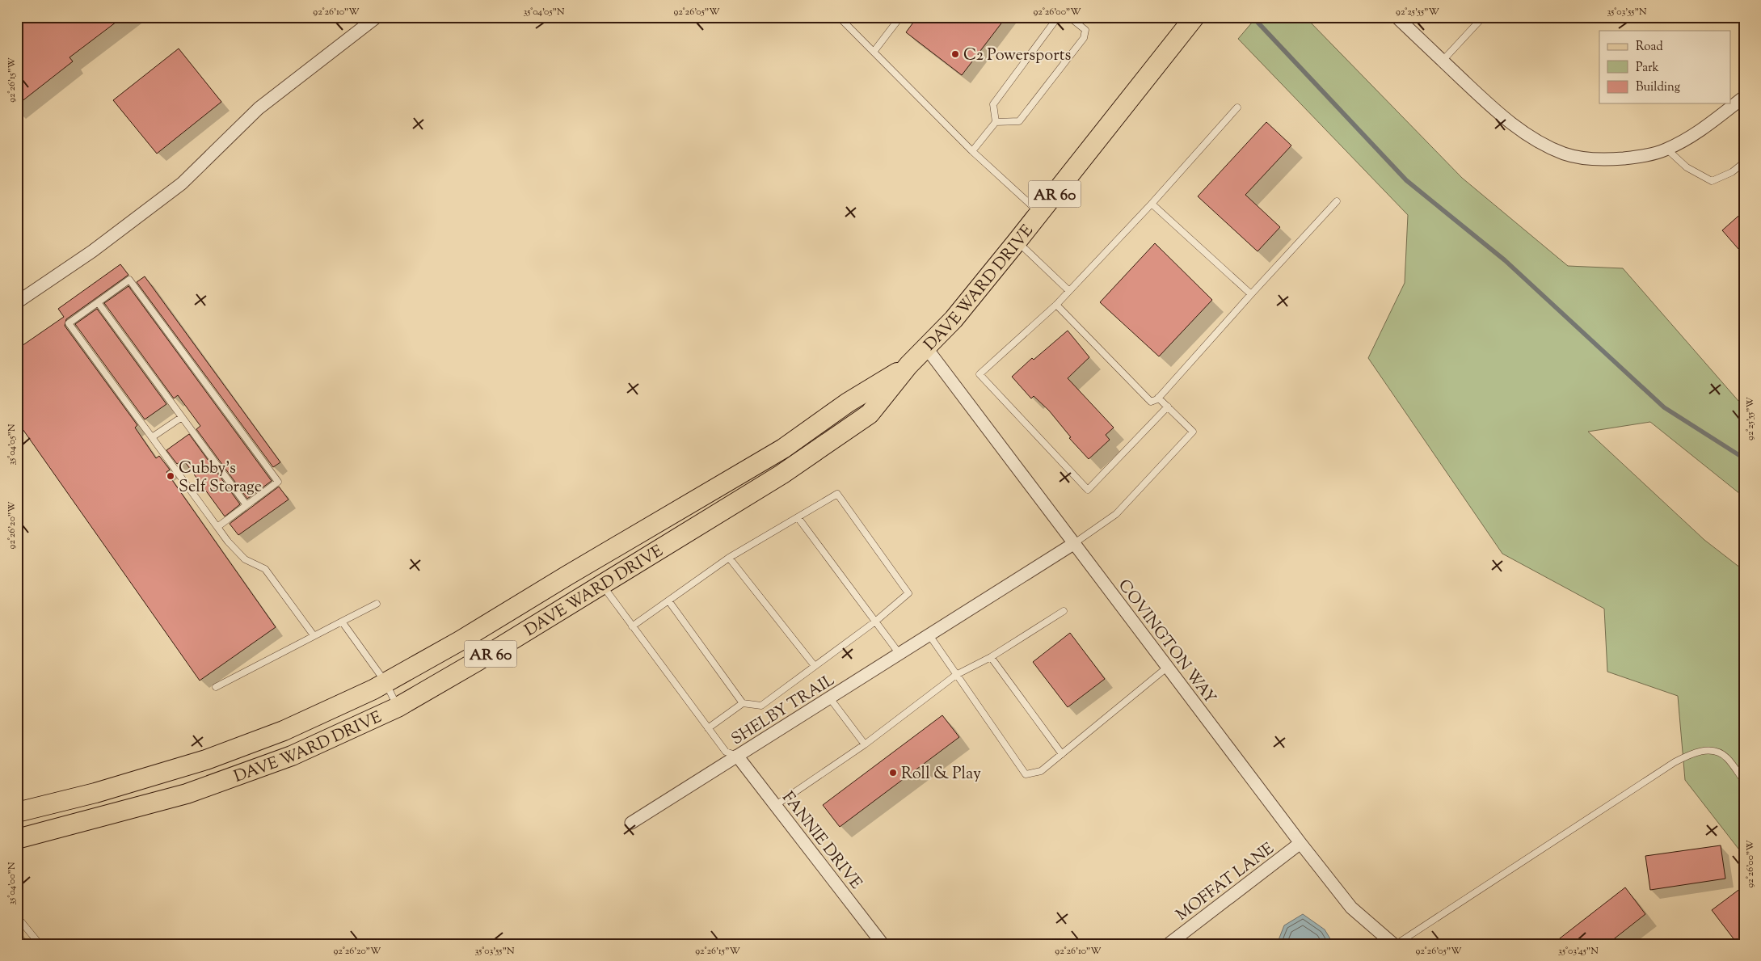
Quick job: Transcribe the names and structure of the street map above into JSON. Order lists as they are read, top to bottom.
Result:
{
  "streets": {
    "main road": ["AR 60", "DAVE WARD DRIVE"],
    "street": [
      "COVINGTON WAY",
      "SHELBY TRAIL",
      "FANNIE DRIVE",
      "MOFFAT LANE"
    ]
  },
  "crossings": [
    ["DAVE WARD DRIVE", "COVINGTON WAY"],
    ["COVINGTON WAY", "SHELBY TRAIL"],
    ["COVINGTON WAY", "MOFFAT LANE"],
    ["SHELBY TRAIL", "FANNIE DRIVE"]
  ],
  "places": ["C2 Powersports", "Cubby's Self Storage", "Roll & Play"],
  "legend": ["Road", "Park", "Building"],
  "coordinates": [
    "92°26'10\"W",
    "35°04'05\"N",
    "92°26'05\"W",
    "92°26'00\"W",
    "92°25'55\"W",
    "35°03'55\"N",
    "92°26'15\"W",
    "92°26'20\"W",
    "35°04'00\"N",
    "35°03'45\"N"
  ]
}
